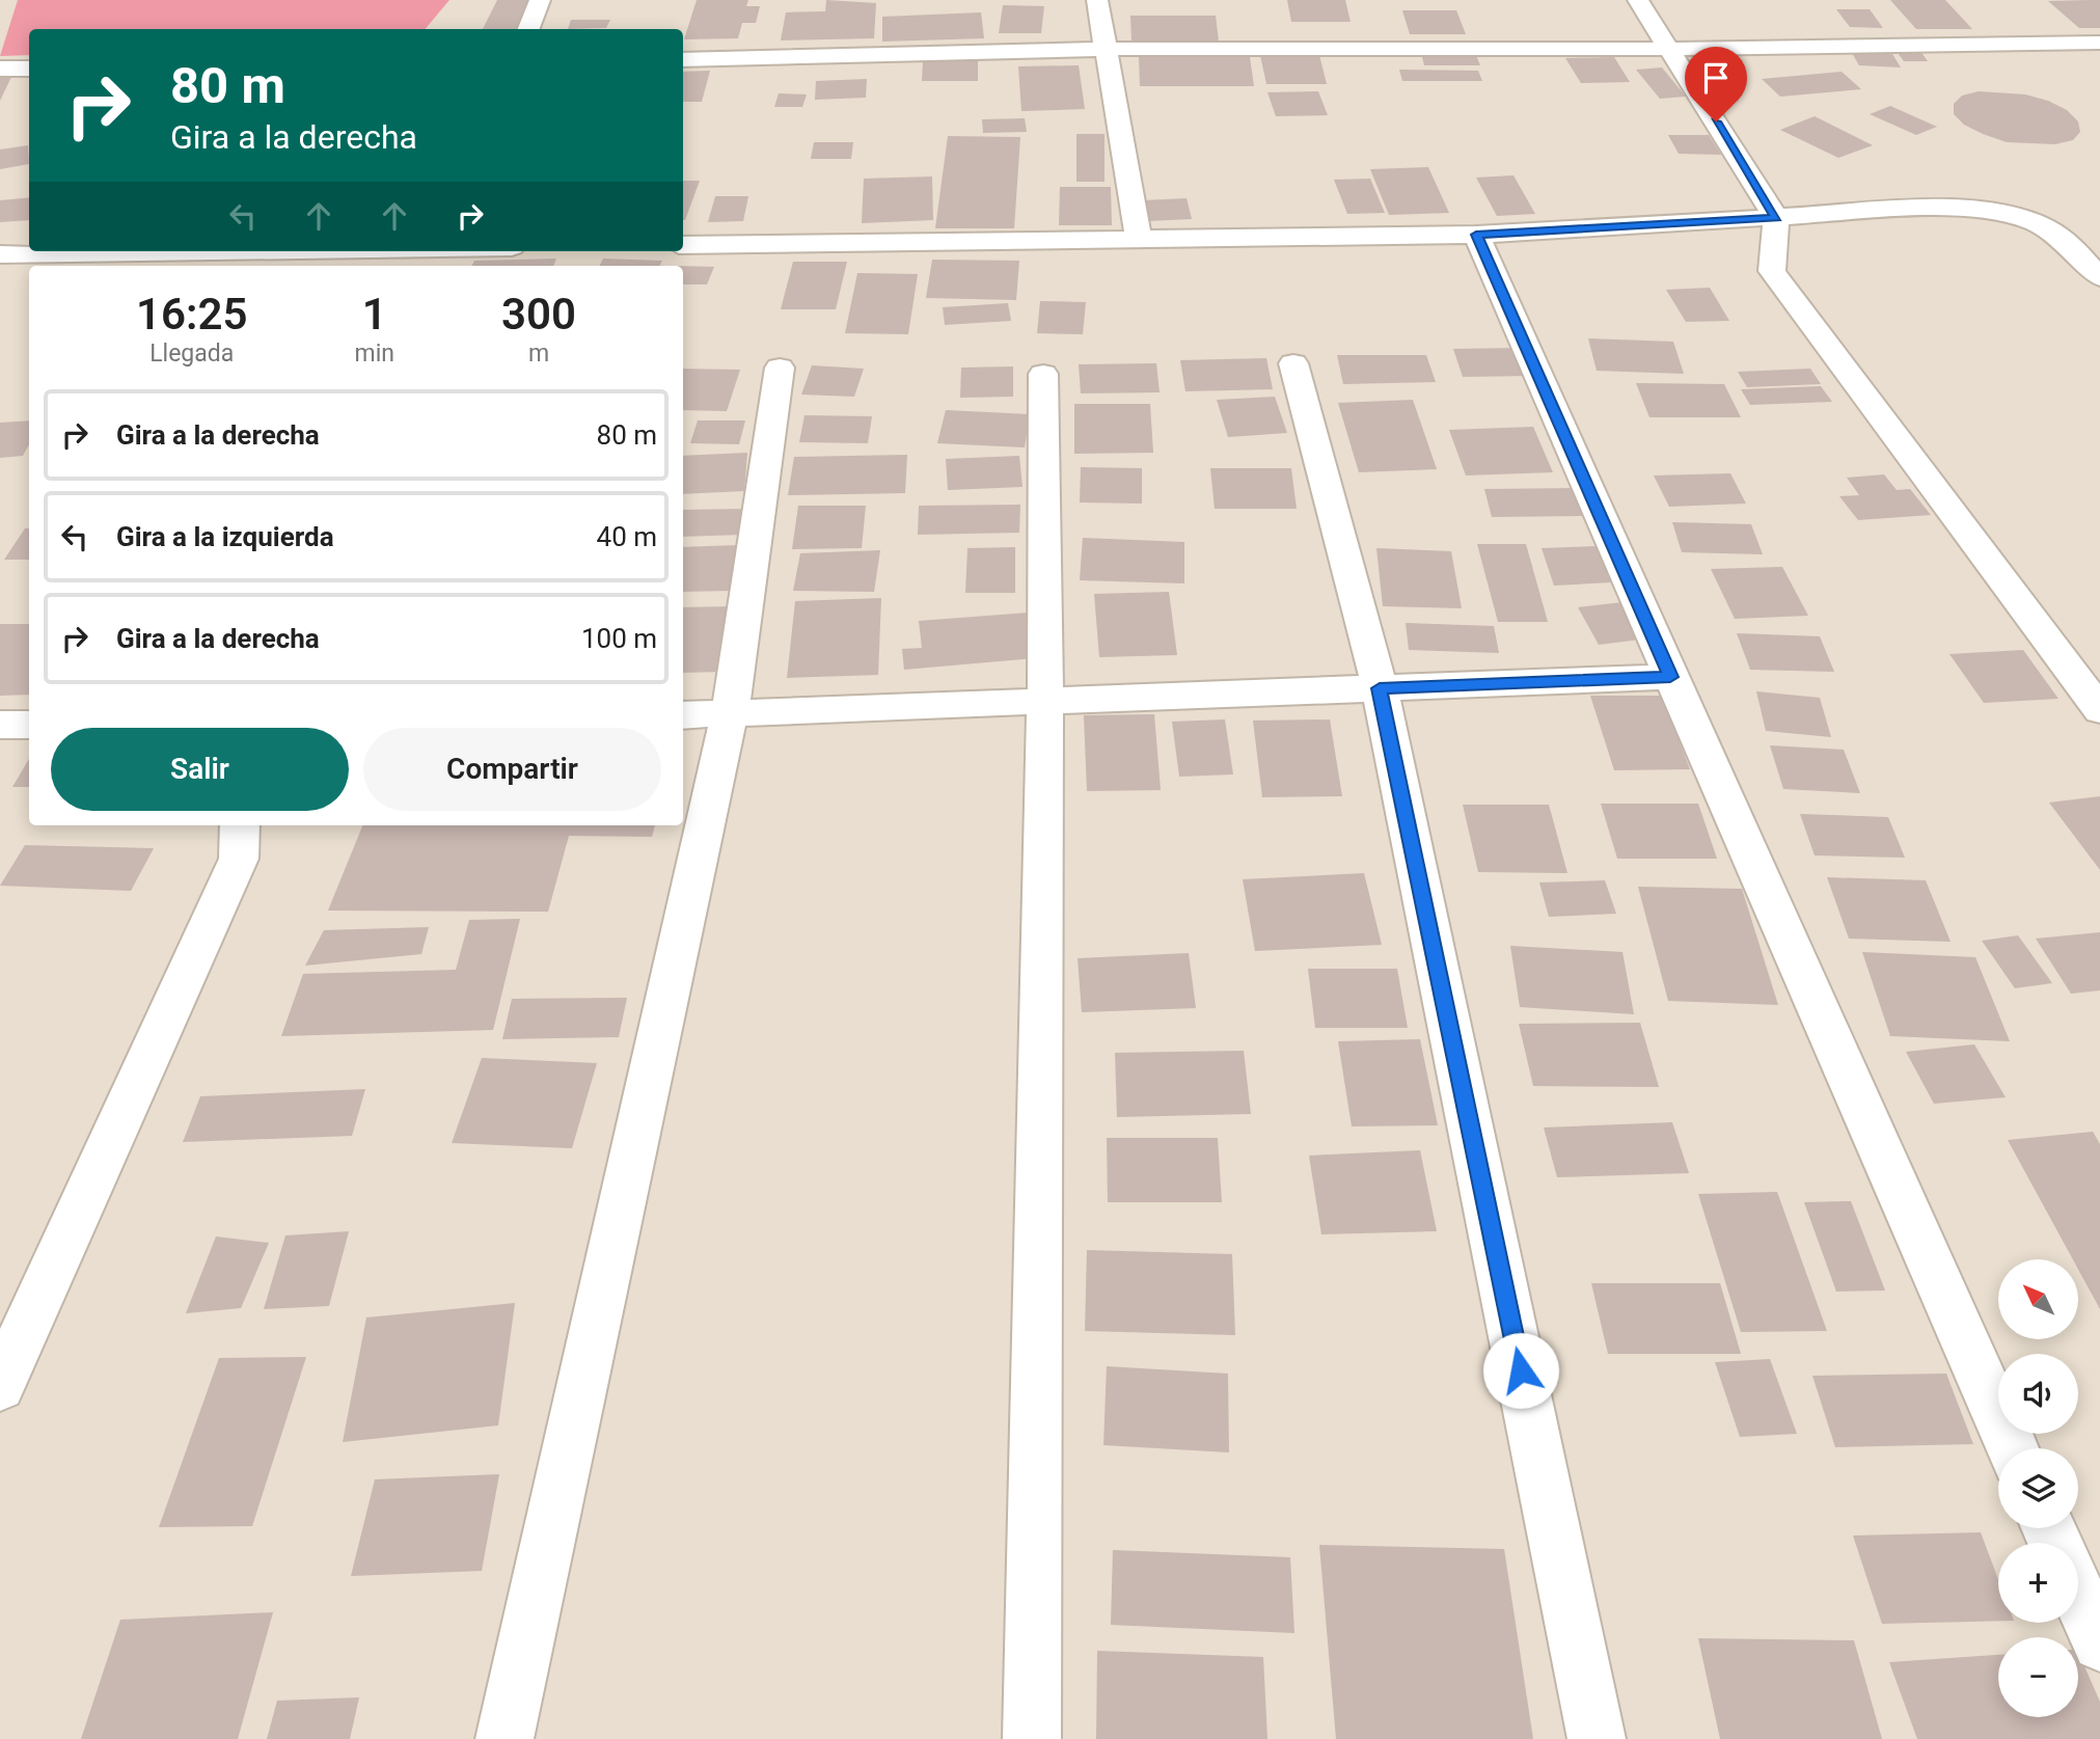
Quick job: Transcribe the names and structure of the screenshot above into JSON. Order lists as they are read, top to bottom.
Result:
{
  "north": "top left",
  "page": {
    "turn": ["80 m", "Gira a la derecha"],
    "eta": [
      "16:25",
      "Llegada",
      "1",
      "min",
      "300",
      "m"
    ],
    "list": [
      {
        "name": "Gira a la derecha",
        "value": "80 m"
      },
      {
        "name": "Gira a la izquierda",
        "value": "40 m"
      },
      {
        "name": "Gira a la derecha",
        "value": "100 m"
      }
    ],
    "buttons": ["Salir", "Compartir"],
    "map_buttons": ["+", "−"]
  }
}
